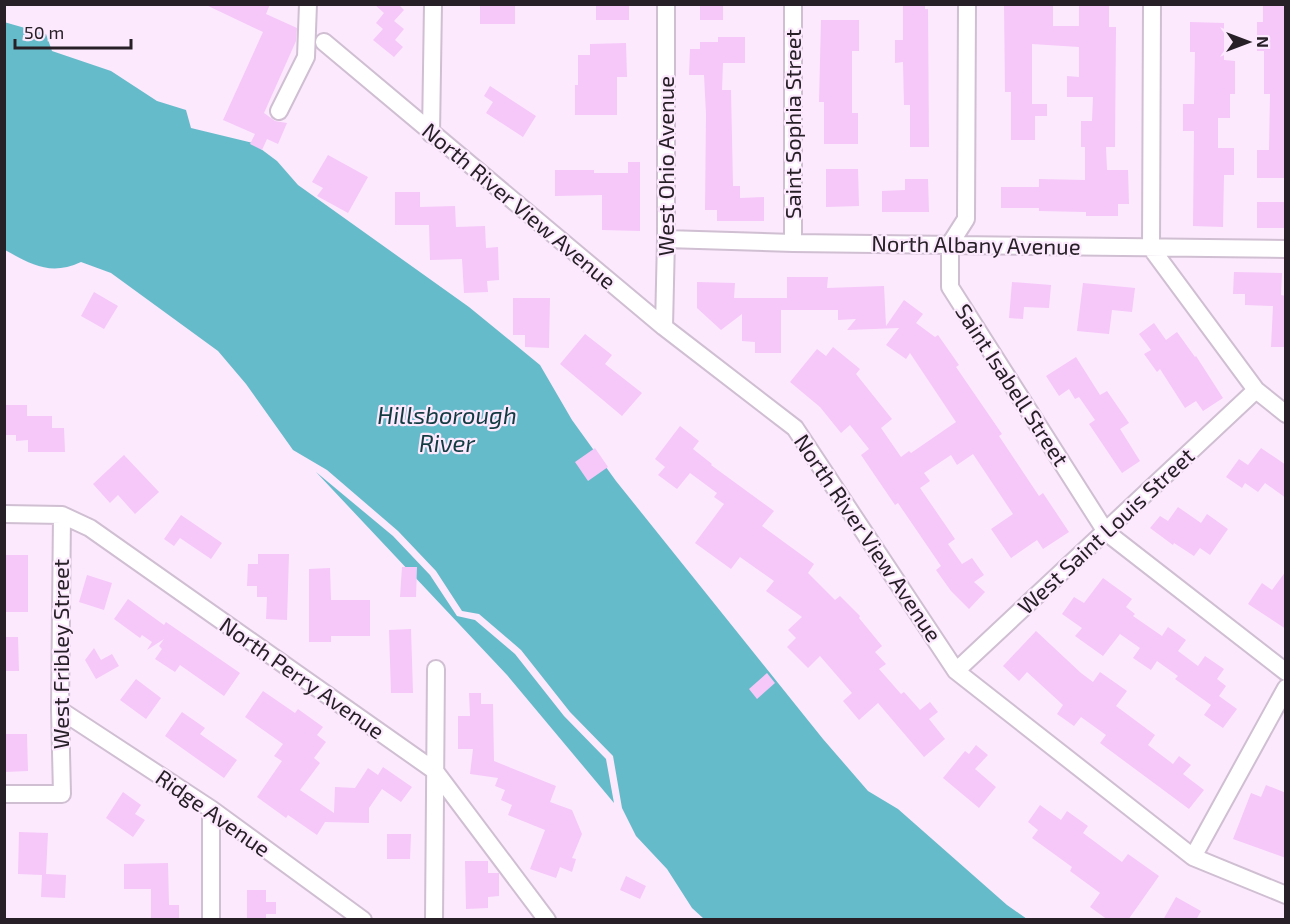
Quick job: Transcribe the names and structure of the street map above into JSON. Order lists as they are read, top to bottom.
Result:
{
  "streets": {
    "street": [
      "Saint Sophia Street",
      "West Ohio Avenue",
      "North River View Avenue",
      "North Albany Avenue",
      "Saint Isabell Street",
      "West Saint Louis Street",
      "West Fribley Street",
      "North Perry Avenue",
      "Ridge Avenue"
    ]
  },
  "crossings": [
    ["Saint Sophia Street", "North Albany Avenue"],
    ["West Ohio Avenue", "North River View Avenue"],
    ["West Ohio Avenue", "North Albany Avenue"],
    ["North River View Avenue", "West Saint Louis Street"],
    ["North Albany Avenue", "Saint Isabell Street"],
    ["Saint Isabell Street", "West Saint Louis Street"],
    ["West Fribley Street", "North Perry Avenue"],
    ["West Fribley Street", "Ridge Avenue"]
  ],
  "water": ["Hillsborough River"],
  "scale_bar": "50 m",
  "north": "right"
}
